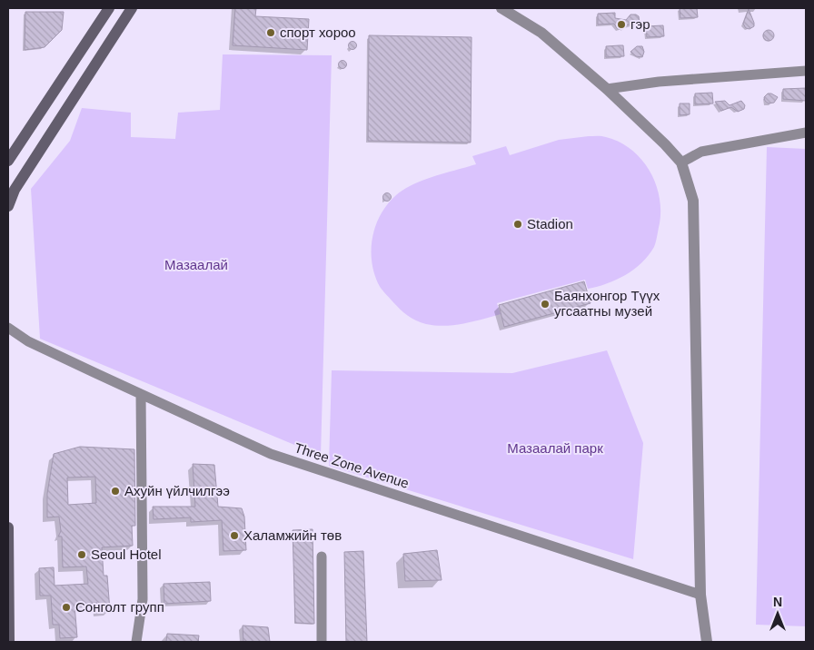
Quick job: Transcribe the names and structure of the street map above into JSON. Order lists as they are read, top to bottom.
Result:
{
  "streets": {
    "street": ["Three Zone Avenue"]
  },
  "parks": ["Мазаалай", "Мазаалай парк"],
  "places": [
    "гэр",
    "спорт хороо",
    "Stadion",
    "Баянхонгор Түүх угсаатны музей",
    "Ахуйн үйлчилгээ",
    "Халамжийн төв",
    "Seoul Hotel",
    "Сонголт групп"
  ],
  "north": "top"
}
